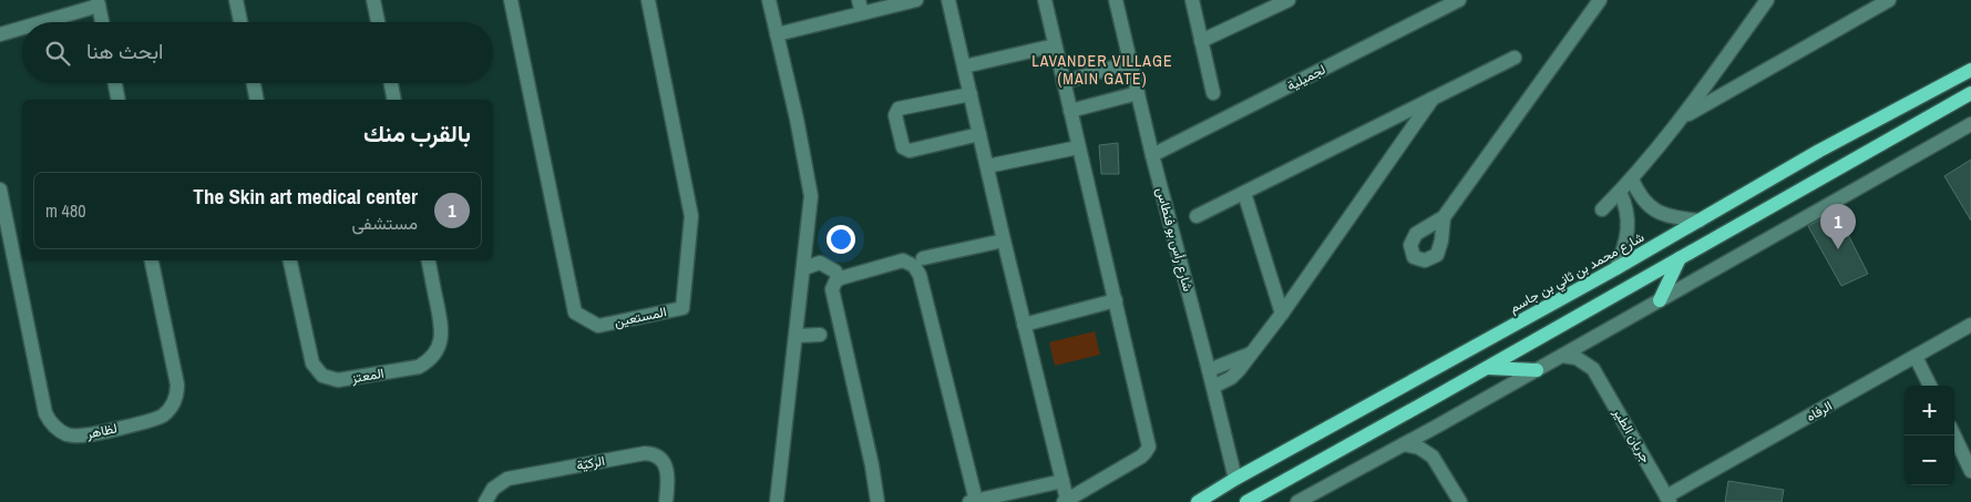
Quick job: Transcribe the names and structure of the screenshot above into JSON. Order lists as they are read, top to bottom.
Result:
{
  "streets": {
    "main road": ["شارع محمد بن ثاني بن جاسم"],
    "street": [
      "لجميلية",
      "شارع رأس بو فنطاس",
      "المستعين",
      "المعتز",
      "الرفاه",
      "لظاهر",
      "جريان الطير",
      "الركيّة"
    ]
  },
  "crossings": [
    ["لجميلية", "شارع رأس بو فنطاس"],
    ["شارع رأس بو فنطاس", "شارع محمد بن ثاني بن جاسم"],
    ["الرفاه", "جريان الطير"]
  ],
  "districts": ["LAVANDER VILLAGE (MAIN GATE)"],
  "page": {
    "search": "ابحث هنا",
    "heading": "بالقرب منك",
    "list": [
      {
        "mark": "1",
        "name": "The Skin art medical center",
        "note": "مستشفى",
        "value": "480 m"
      }
    ],
    "pins": "1",
    "map_buttons": ["+", "−"]
  }
}
